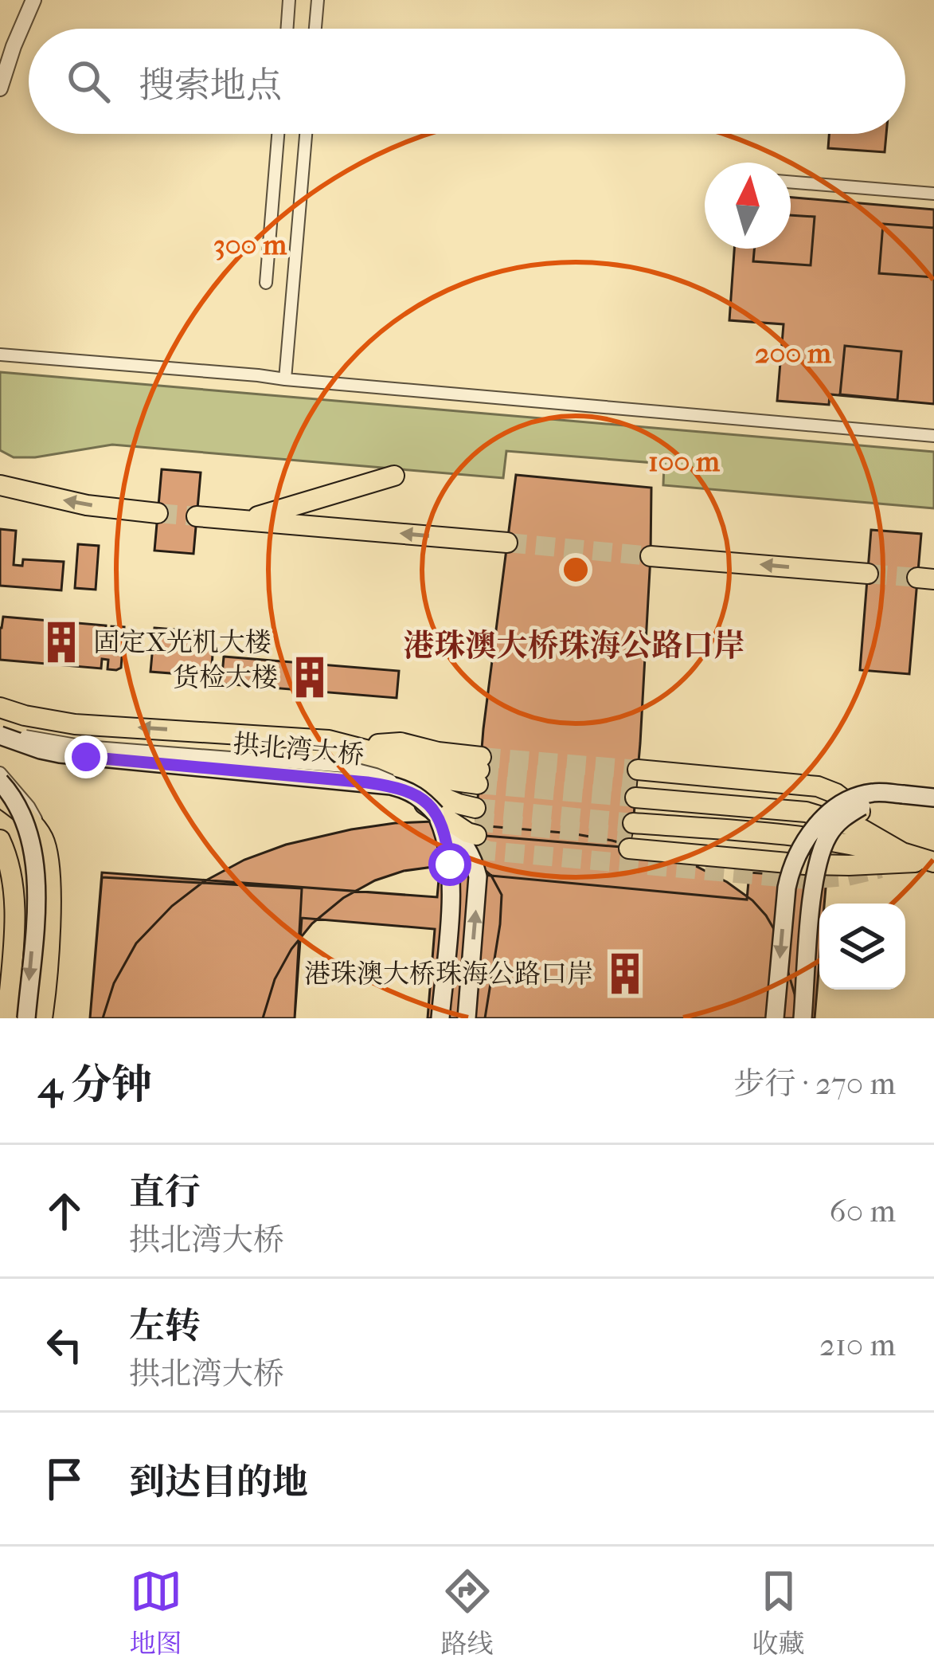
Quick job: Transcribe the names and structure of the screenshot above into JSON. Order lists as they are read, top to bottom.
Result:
{
  "streets": {
    "main road": ["拱北湾大桥"]
  },
  "districts": ["港珠澳大桥珠海公路口岸"],
  "places": {
    "building": ["固定X光机大楼", "货检大楼", "港珠澳大桥珠海公路口岸"]
  },
  "north": "top",
  "page": {
    "search": "搜索地点",
    "heading": ["4 分钟", "步行 · 270 m"],
    "list": [
      ["直行", "拱北湾大桥", "60 m"],
      ["左转", "拱北湾大桥", "210 m"],
      "到达目的地"
    ],
    "nav": ["地图", "路线", "收藏"]
  },
  "rings": ["300 m", "200 m", "100 m"]
}
